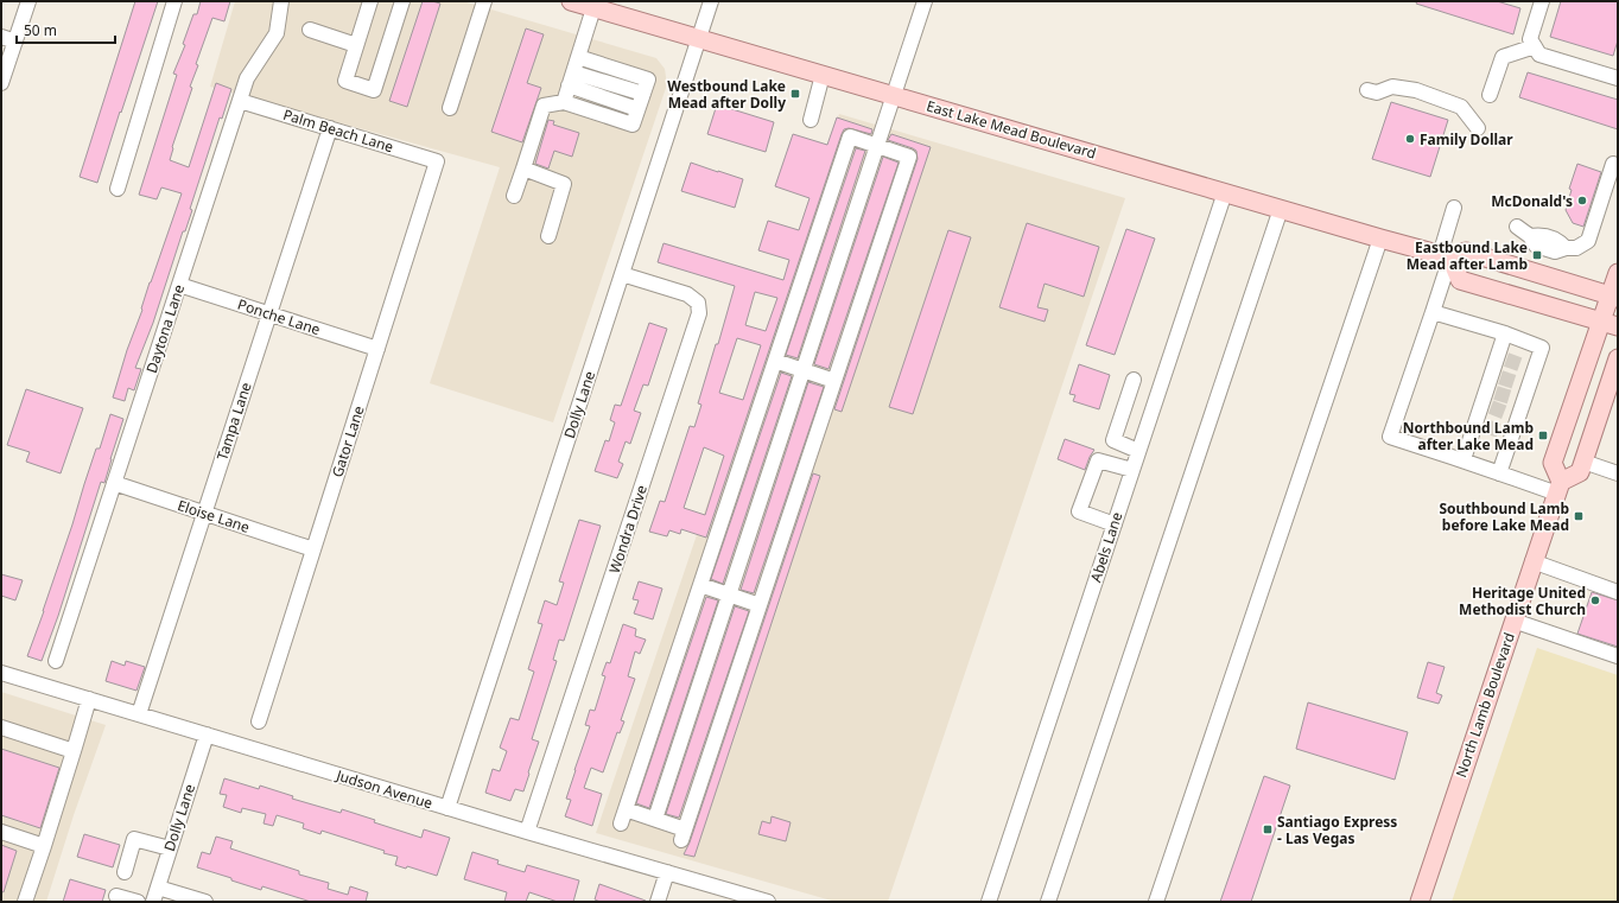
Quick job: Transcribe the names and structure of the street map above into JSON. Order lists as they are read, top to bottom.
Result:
{
  "streets": {
    "main road": ["East Lake Mead Boulevard", "North Lamb Boulevard"],
    "street": [
      "Palm Beach Lane",
      "Ponche Lane",
      "Daytona Lane",
      "Dolly Lane",
      "Tampa Lane",
      "Gator Lane",
      "Eloise Lane",
      "Wondra Drive",
      "Abels Lane",
      "Judson Avenue"
    ]
  },
  "crossings": [
    ["East Lake Mead Boulevard", "Dolly Lane"],
    ["East Lake Mead Boulevard", "Abels Lane"],
    ["Palm Beach Lane", "Daytona Lane"],
    ["Palm Beach Lane", "Tampa Lane"],
    ["Palm Beach Lane", "Gator Lane"],
    ["Ponche Lane", "Daytona Lane"],
    ["Ponche Lane", "Tampa Lane"],
    ["Ponche Lane", "Gator Lane"],
    ["Daytona Lane", "Eloise Lane"],
    ["Dolly Lane", "Wondra Drive"],
    ["Dolly Lane", "Judson Avenue"],
    ["Tampa Lane", "Eloise Lane"],
    ["Tampa Lane", "Judson Avenue"],
    ["Gator Lane", "Eloise Lane"],
    ["Wondra Drive", "Judson Avenue"]
  ],
  "places": {
    "transit": [
      "Westbound Lake Mead after Dolly",
      "Eastbound Lake Mead after Lamb",
      "Northbound Lamb after Lake Mead",
      "Southbound Lamb before Lake Mead",
      "Santiago Express - Las Vegas"
    ],
    "other": ["Family Dollar", "McDonald's", "Heritage United Methodist Church"]
  },
  "scale_bar": "50 m"
}
